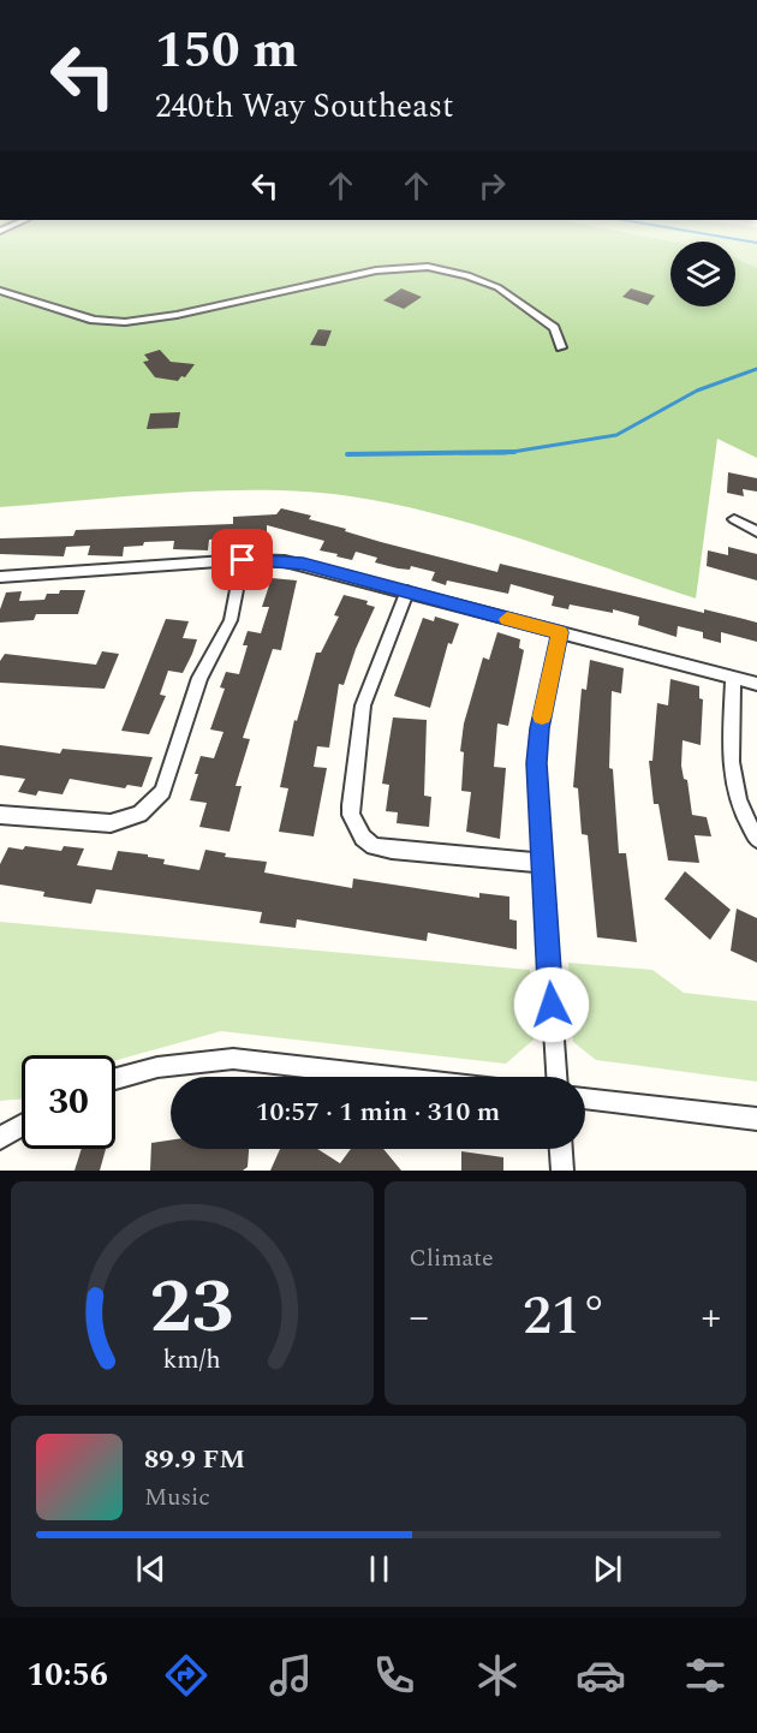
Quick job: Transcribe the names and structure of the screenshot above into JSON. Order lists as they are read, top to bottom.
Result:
{
  "page": {
    "turn": ["150 m", "240th Way Southeast"],
    "limit": "30",
    "trip": "10:57 · 1 min · 310 m",
    "tile": "Climate",
    "heat": ["−", "21°", "+"],
    "song": ["89.9 FM", "Music"],
    "tabs": "10:56",
    "gauge": ["23", "km/h"]
  }
}
